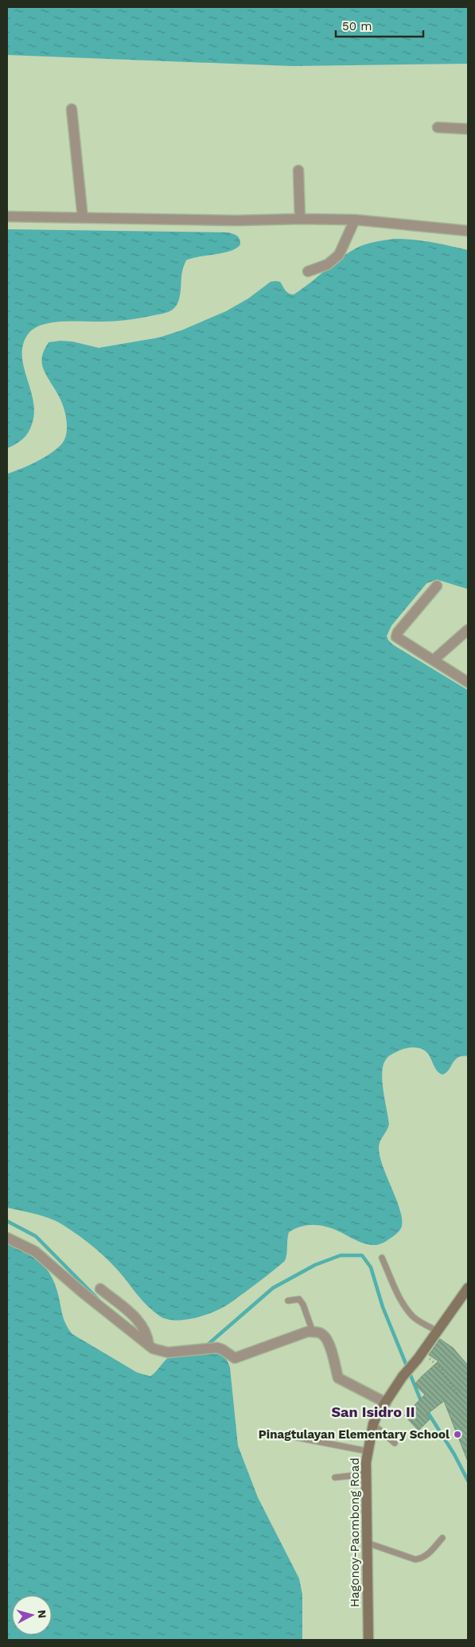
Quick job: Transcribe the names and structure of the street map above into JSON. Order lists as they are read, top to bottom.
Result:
{
  "streets": {
    "main road": ["Hagonoy-Paombong Road"]
  },
  "districts": ["San Isidro II"],
  "places": ["Pinagtulayan Elementary School"],
  "scale_bar": "50 m",
  "north": "right"
}
